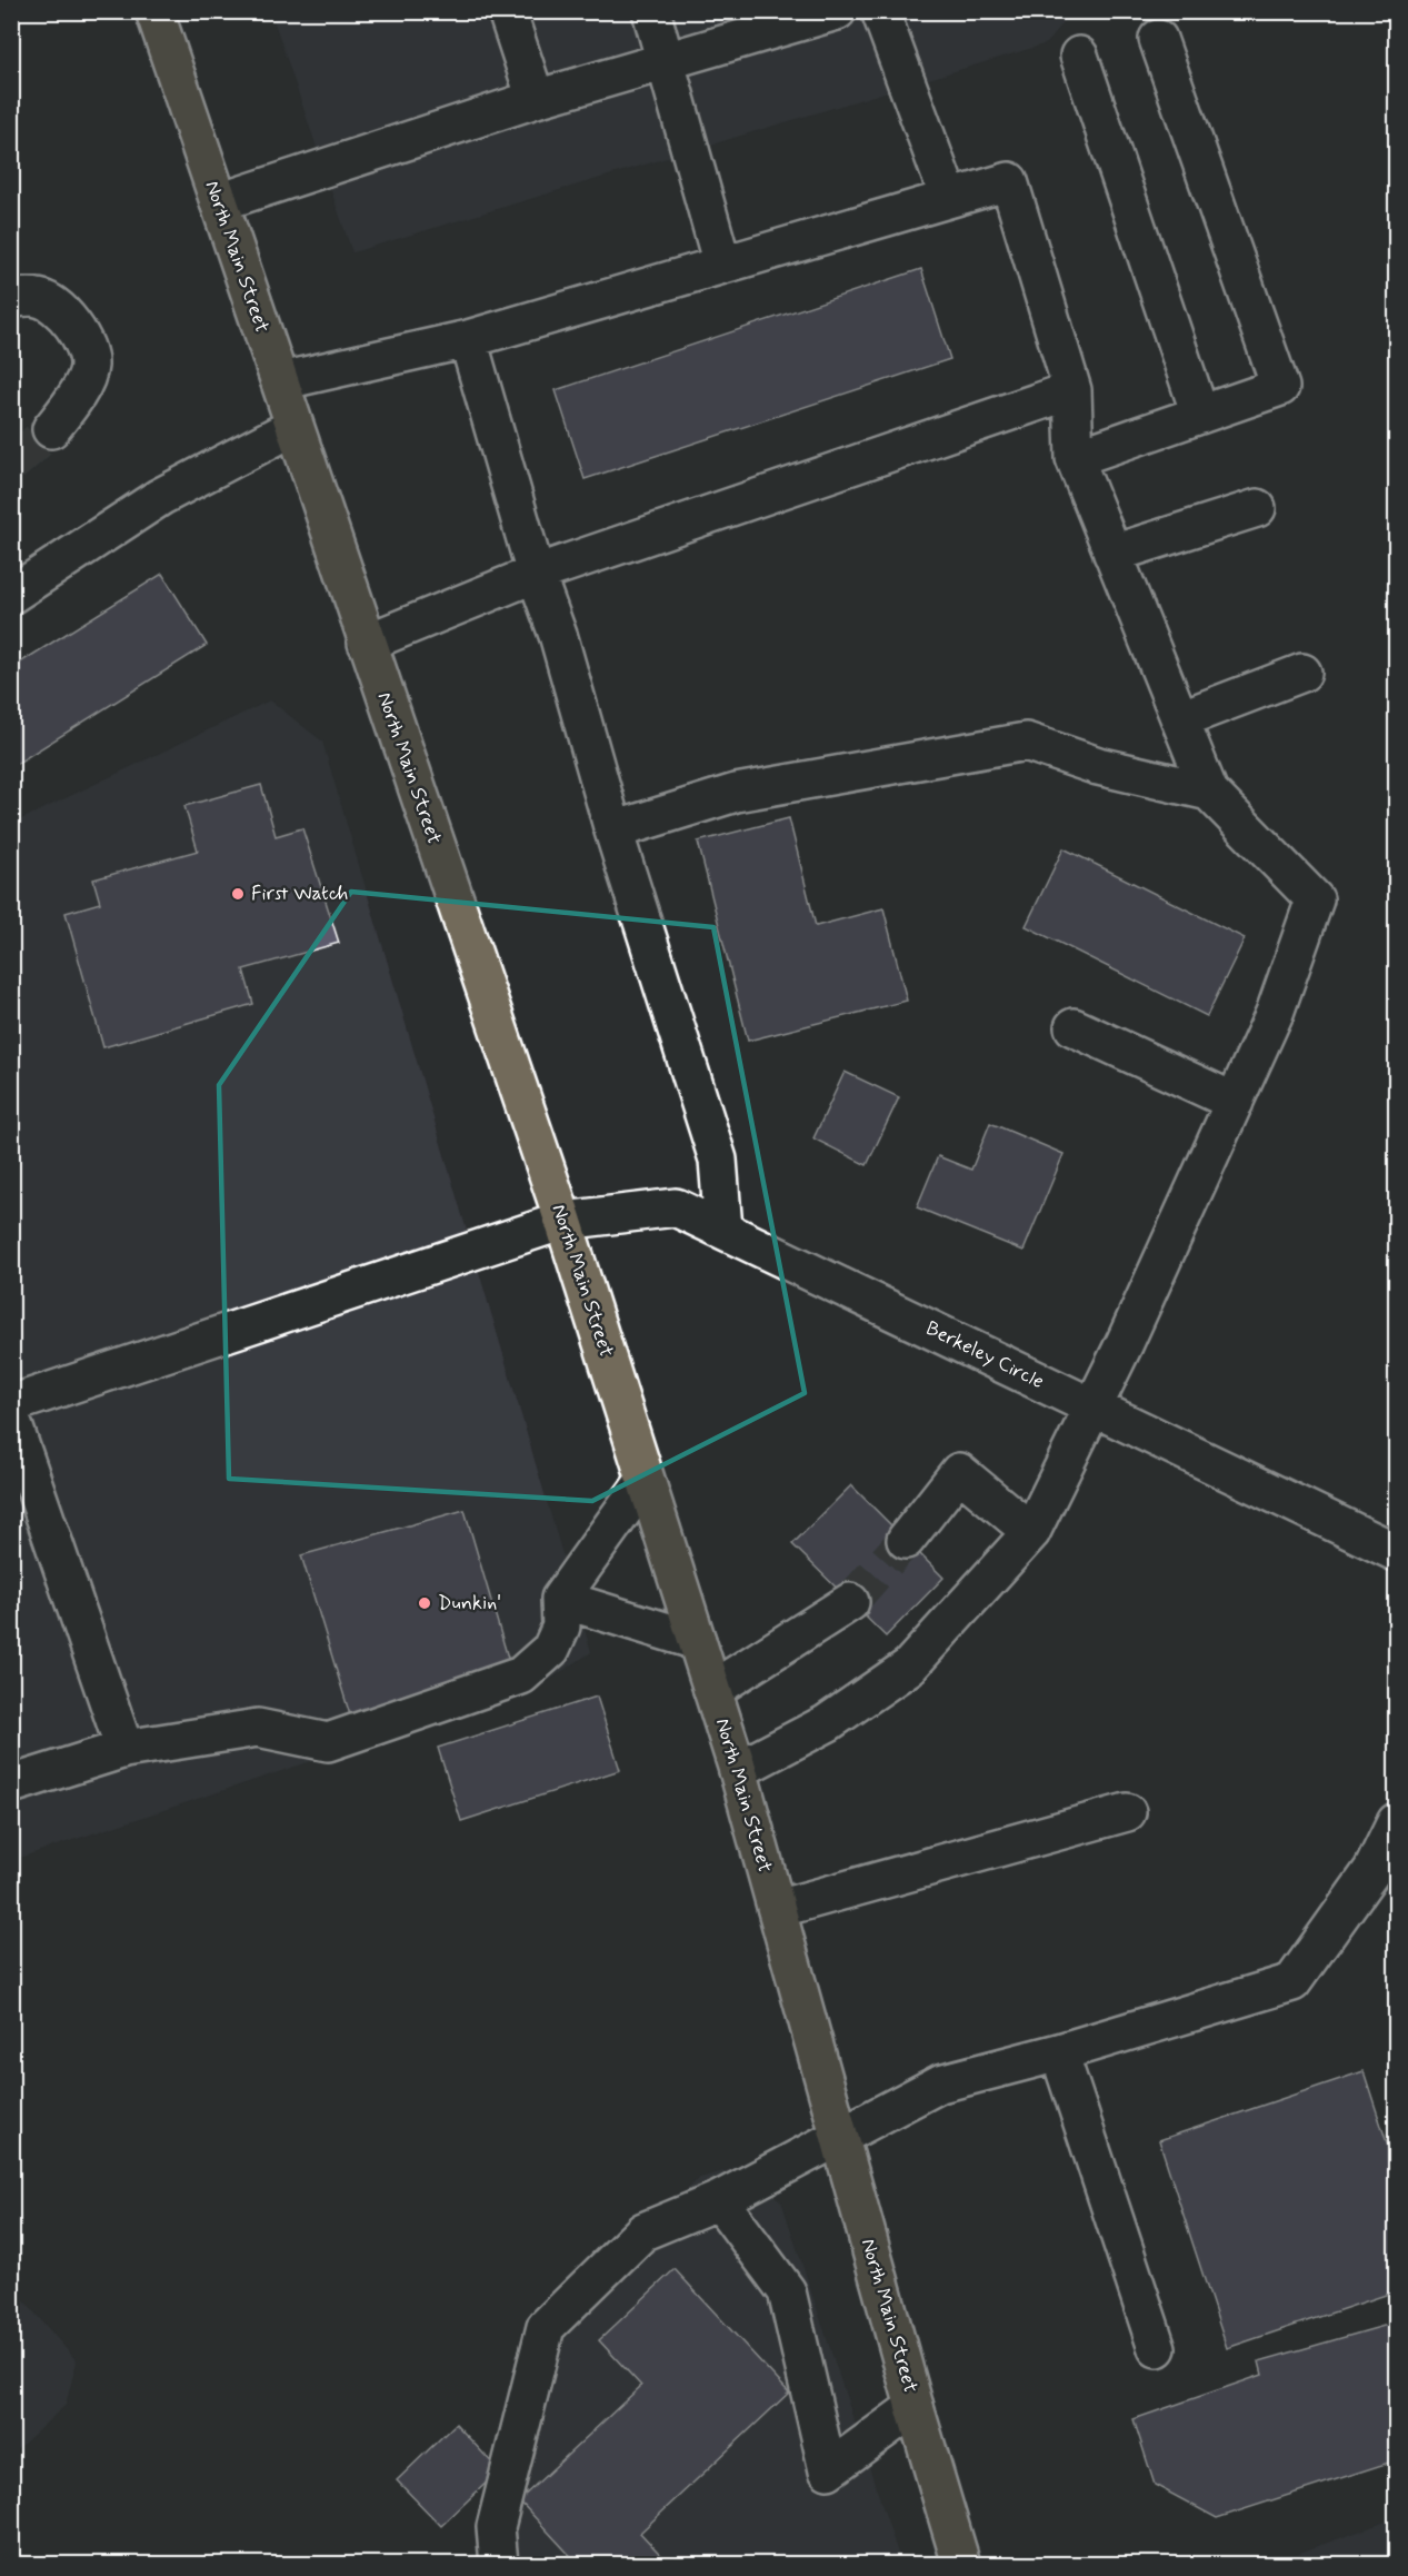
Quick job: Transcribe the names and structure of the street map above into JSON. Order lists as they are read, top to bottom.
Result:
{
  "streets": {
    "main road": ["North Main Street"],
    "street": ["Berkeley Circle"]
  },
  "crossings": [
    ["North Main Street", "Berkeley Circle"]
  ],
  "places": ["First Watch", "Dunkin'"]
}
